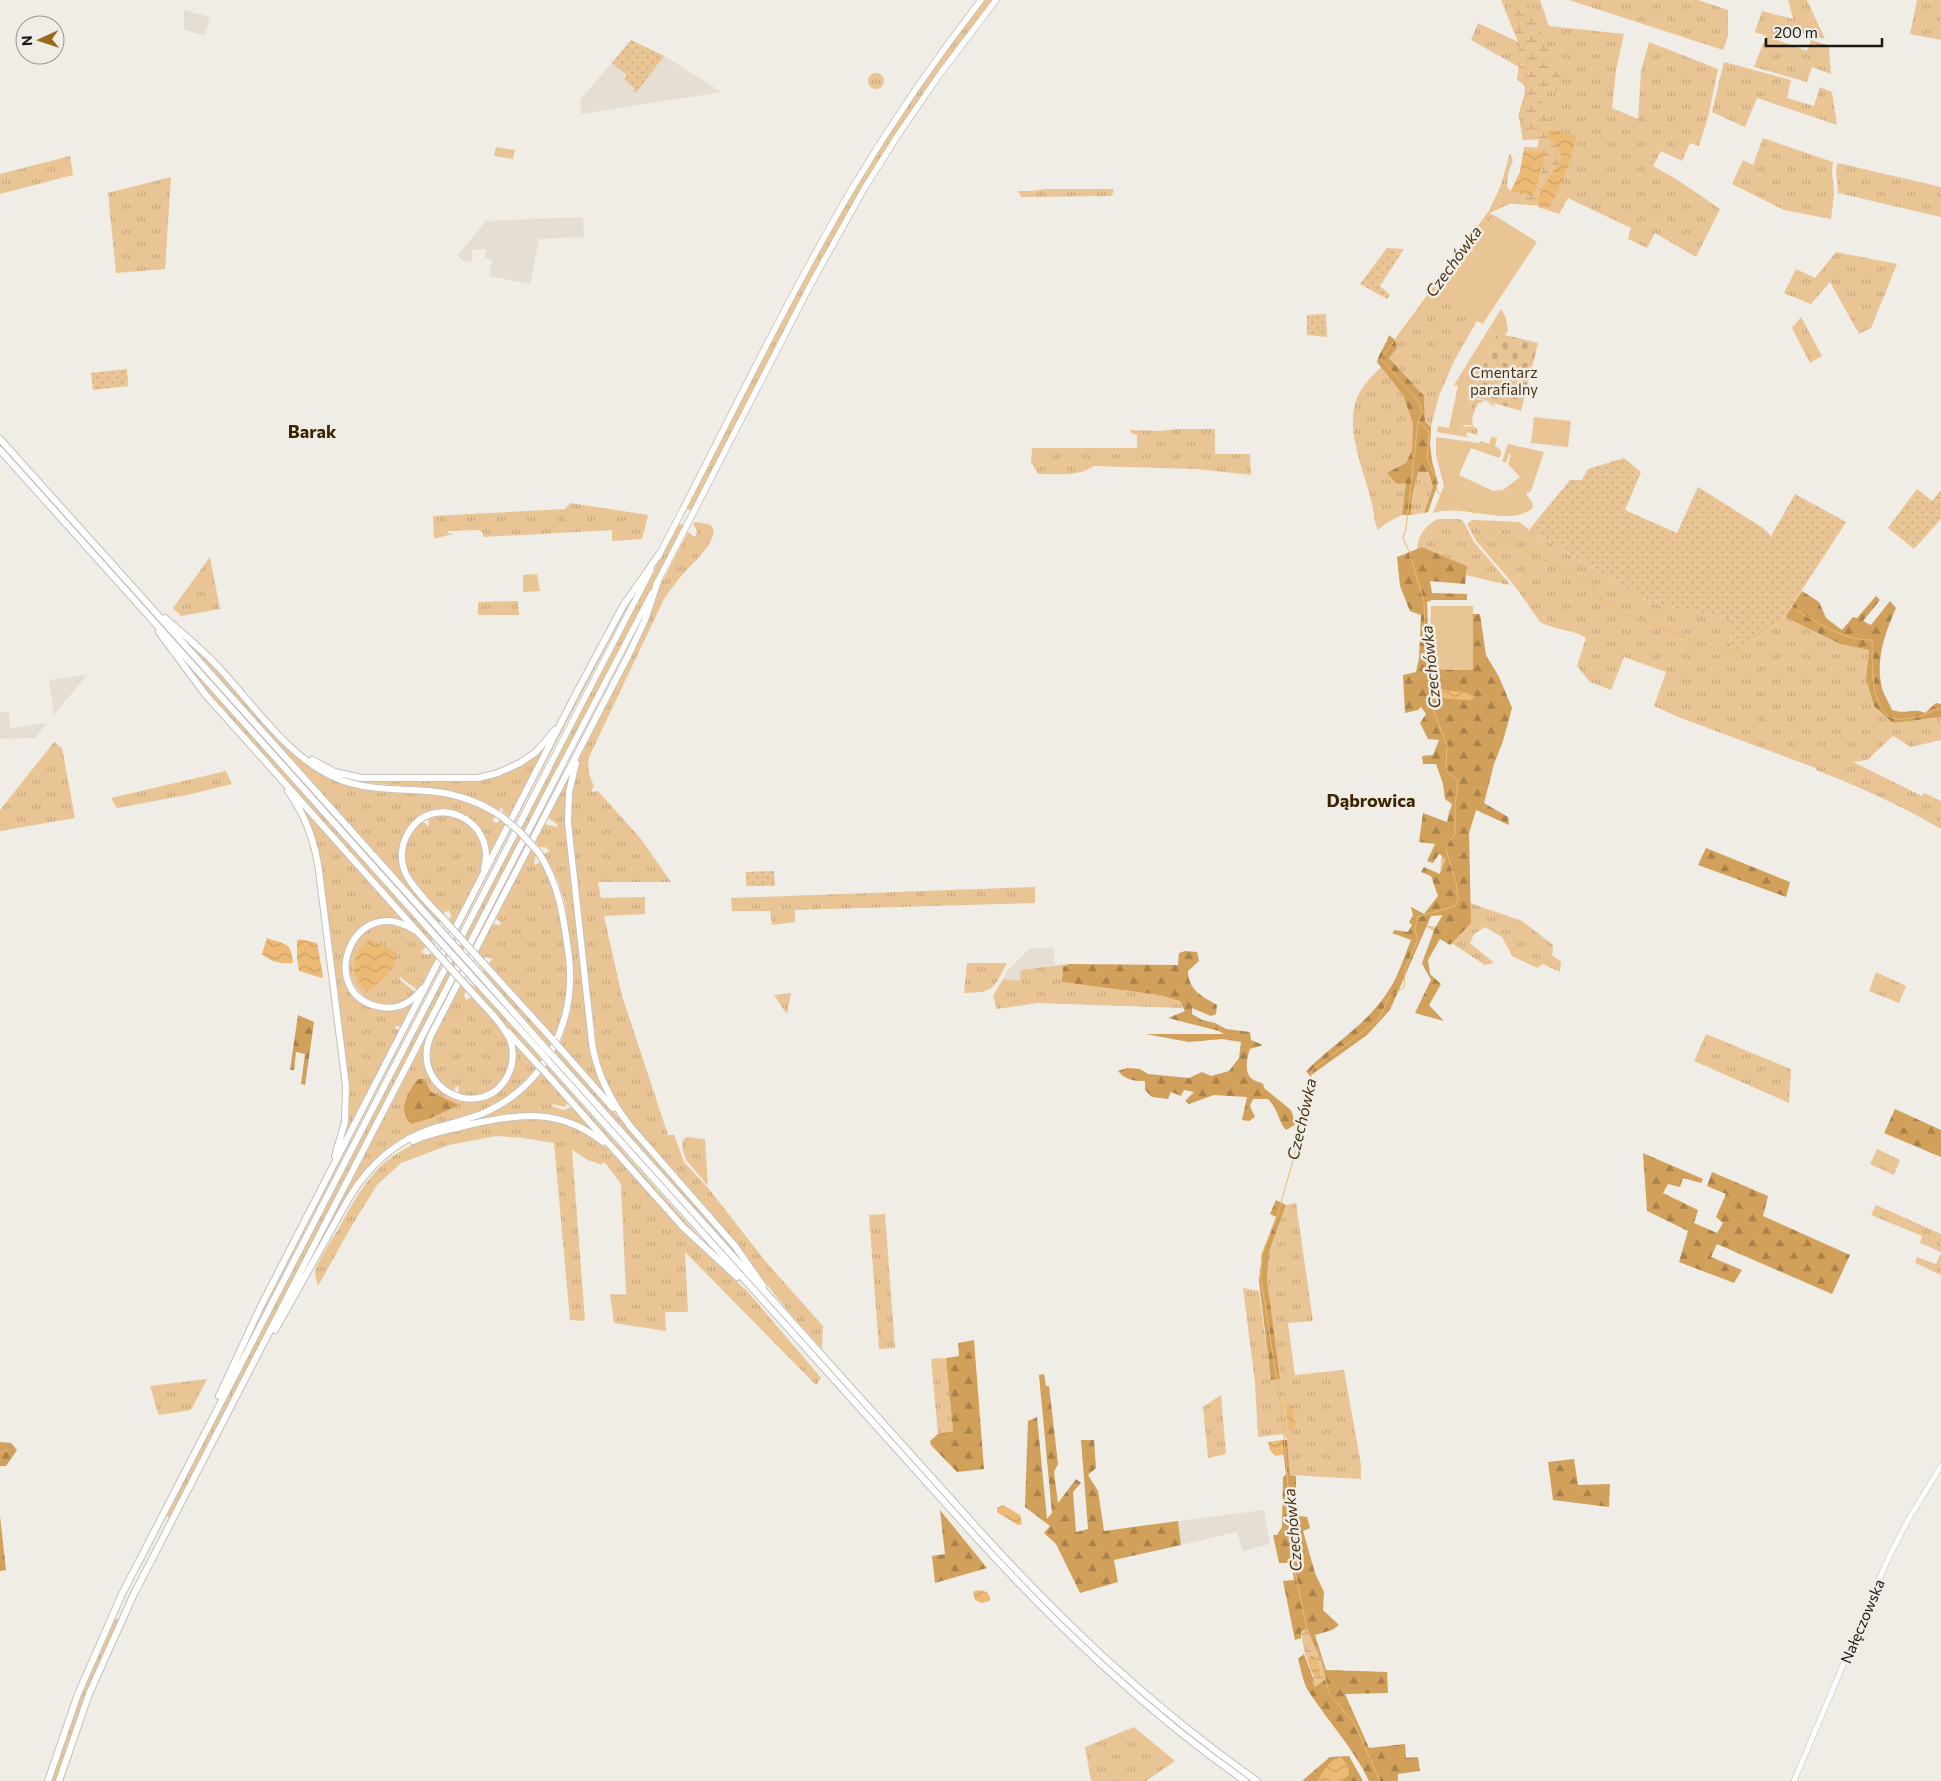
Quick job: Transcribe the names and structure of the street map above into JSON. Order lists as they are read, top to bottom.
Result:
{
  "streets": {
    "main road": ["Nałęczowska"]
  },
  "districts": ["Barak", "Dąbrowica"],
  "water": ["Czechówka"],
  "parks": ["Cmentarz parafialny"],
  "scale_bar": "200 m",
  "north": "left"
}
